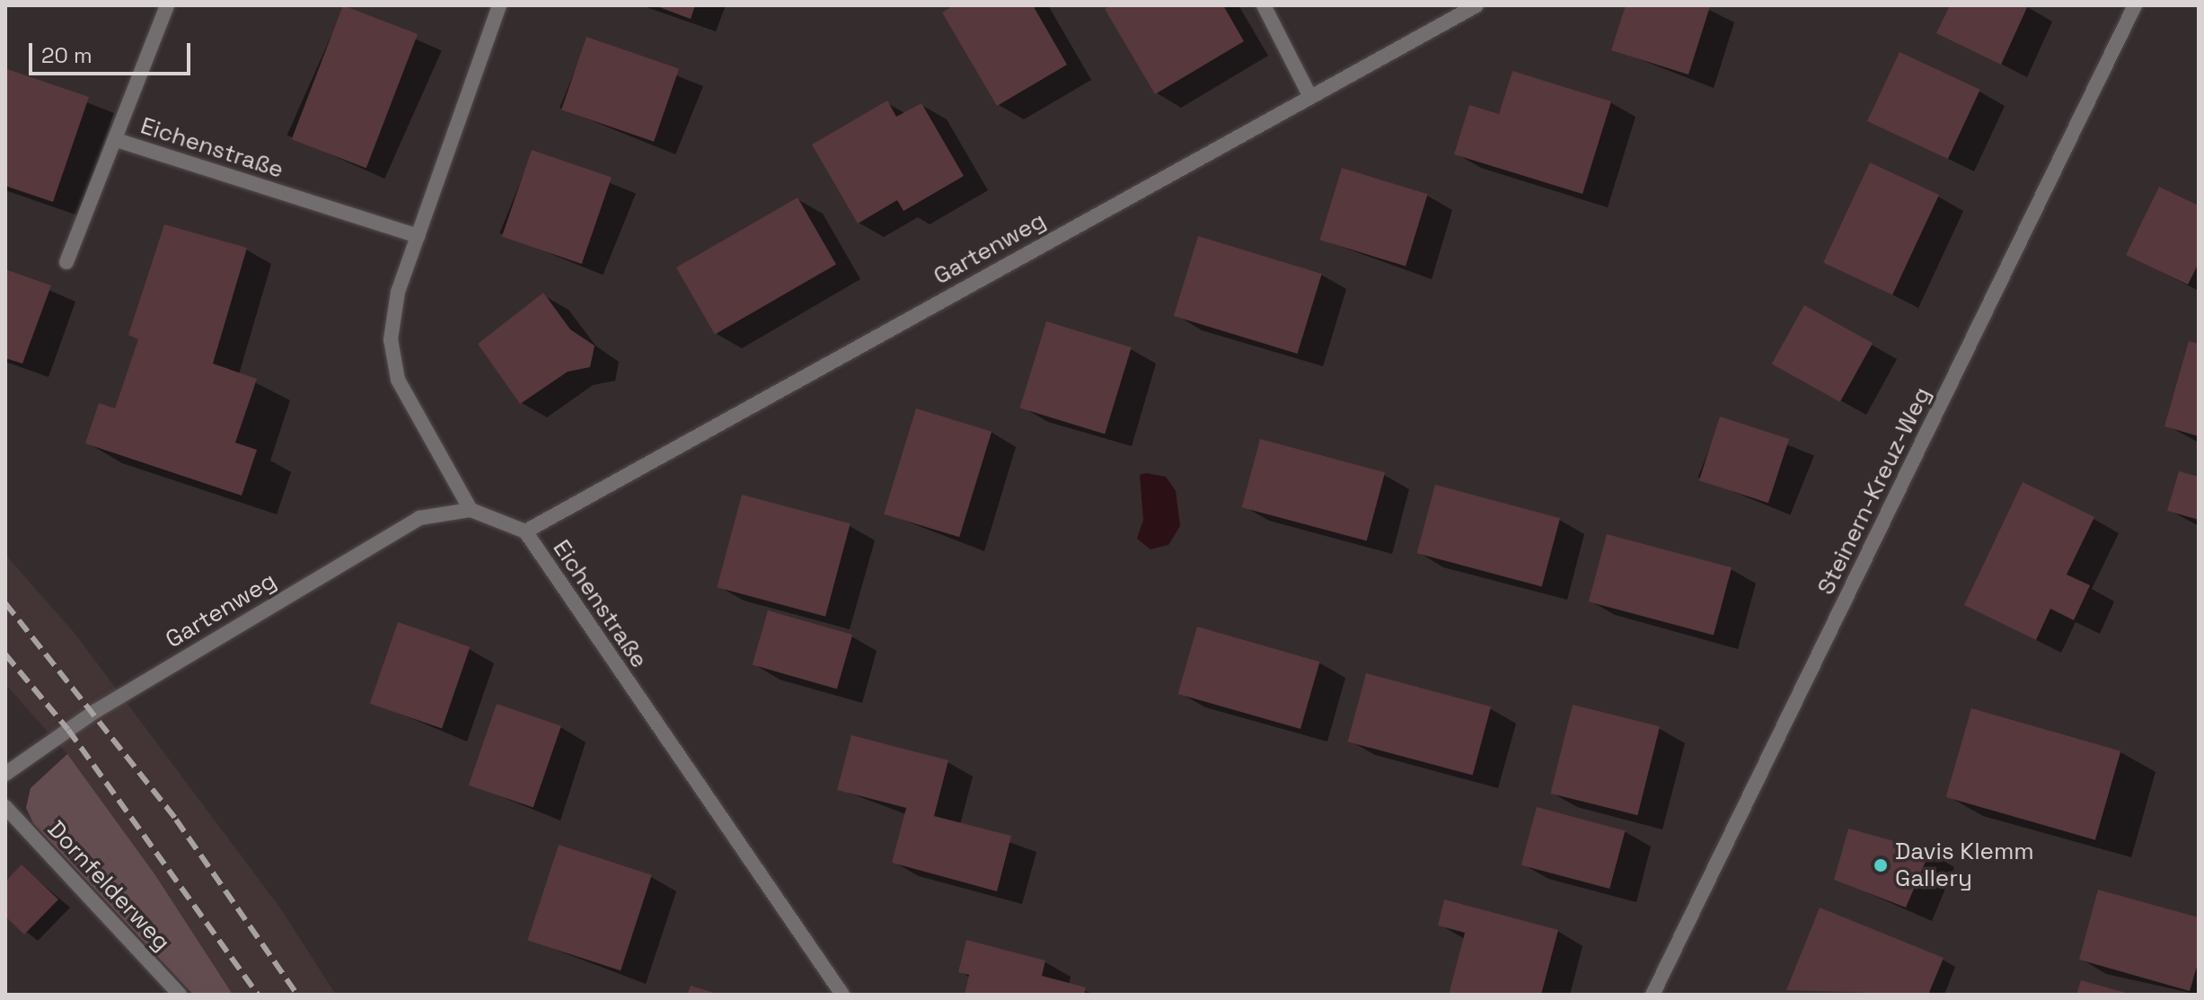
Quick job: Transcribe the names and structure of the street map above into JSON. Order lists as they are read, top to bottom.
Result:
{
  "streets": {
    "street": [
      "Eichenstraße",
      "Gartenweg",
      "Steinern-Kreuz-Weg",
      "Dornfelderweg"
    ]
  },
  "crossings": [
    ["Eichenstraße", "Gartenweg"]
  ],
  "places": ["Davis Klemm Gallery"],
  "scale_bar": "20 m"
}
